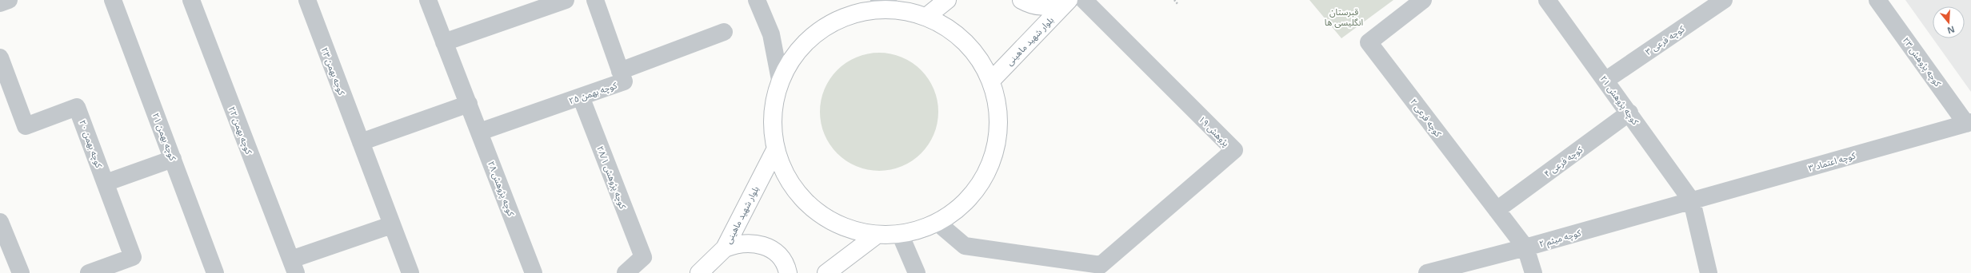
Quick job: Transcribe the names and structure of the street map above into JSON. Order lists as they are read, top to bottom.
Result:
{
  "streets": {
    "main road": ["بلوار شهید ماهینی"],
    "street": [
      "کوچه فرعی ۳",
      "کوچه پژوهش ۲۳",
      "کوجه بهمن ۲۳",
      "کوچه بهمن ۲۵",
      "کوچه پژوهش ۲۱",
      "کوچه فرعی ۲",
      "کوچه بهمن ۲۲",
      "پژوهش ۱۹",
      "کوچه بهمن ۲۱",
      "کوچه بهمن ۲۰",
      "کوچه فرعی ۴",
      "کوچه اعتماد ۳",
      "کوچه پژوهش ۲۸/۱",
      "کوچه پژوهش ۲۸",
      "کوچه میثم ۲"
    ]
  },
  "crossings": [
    ["کوچه فرعی ۳", "کوچه پژوهش ۲۱"],
    ["کوچه پژوهش ۲۳", "کوچه اعتماد ۳"],
    ["کوچه بهمن ۲۵", "کوچه پژوهش ۲۸/۱"],
    ["کوچه بهمن ۲۵", "کوچه پژوهش ۲۸"],
    ["کوچه پژوهش ۲۱", "کوچه فرعی ۴"],
    ["کوچه پژوهش ۲۱", "کوچه اعتماد ۳"],
    ["کوچه پژوهش ۲۱", "کوچه میثم ۲"],
    ["کوچه فرعی ۲", "کوچه فرعی ۴"],
    ["کوچه فرعی ۲", "کوچه میثم ۲"],
    ["کوچه اعتماد ۳", "کوچه میثم ۲"]
  ],
  "parks": ["قبرستان انگلیسی ها"],
  "north": "bottom"
}
